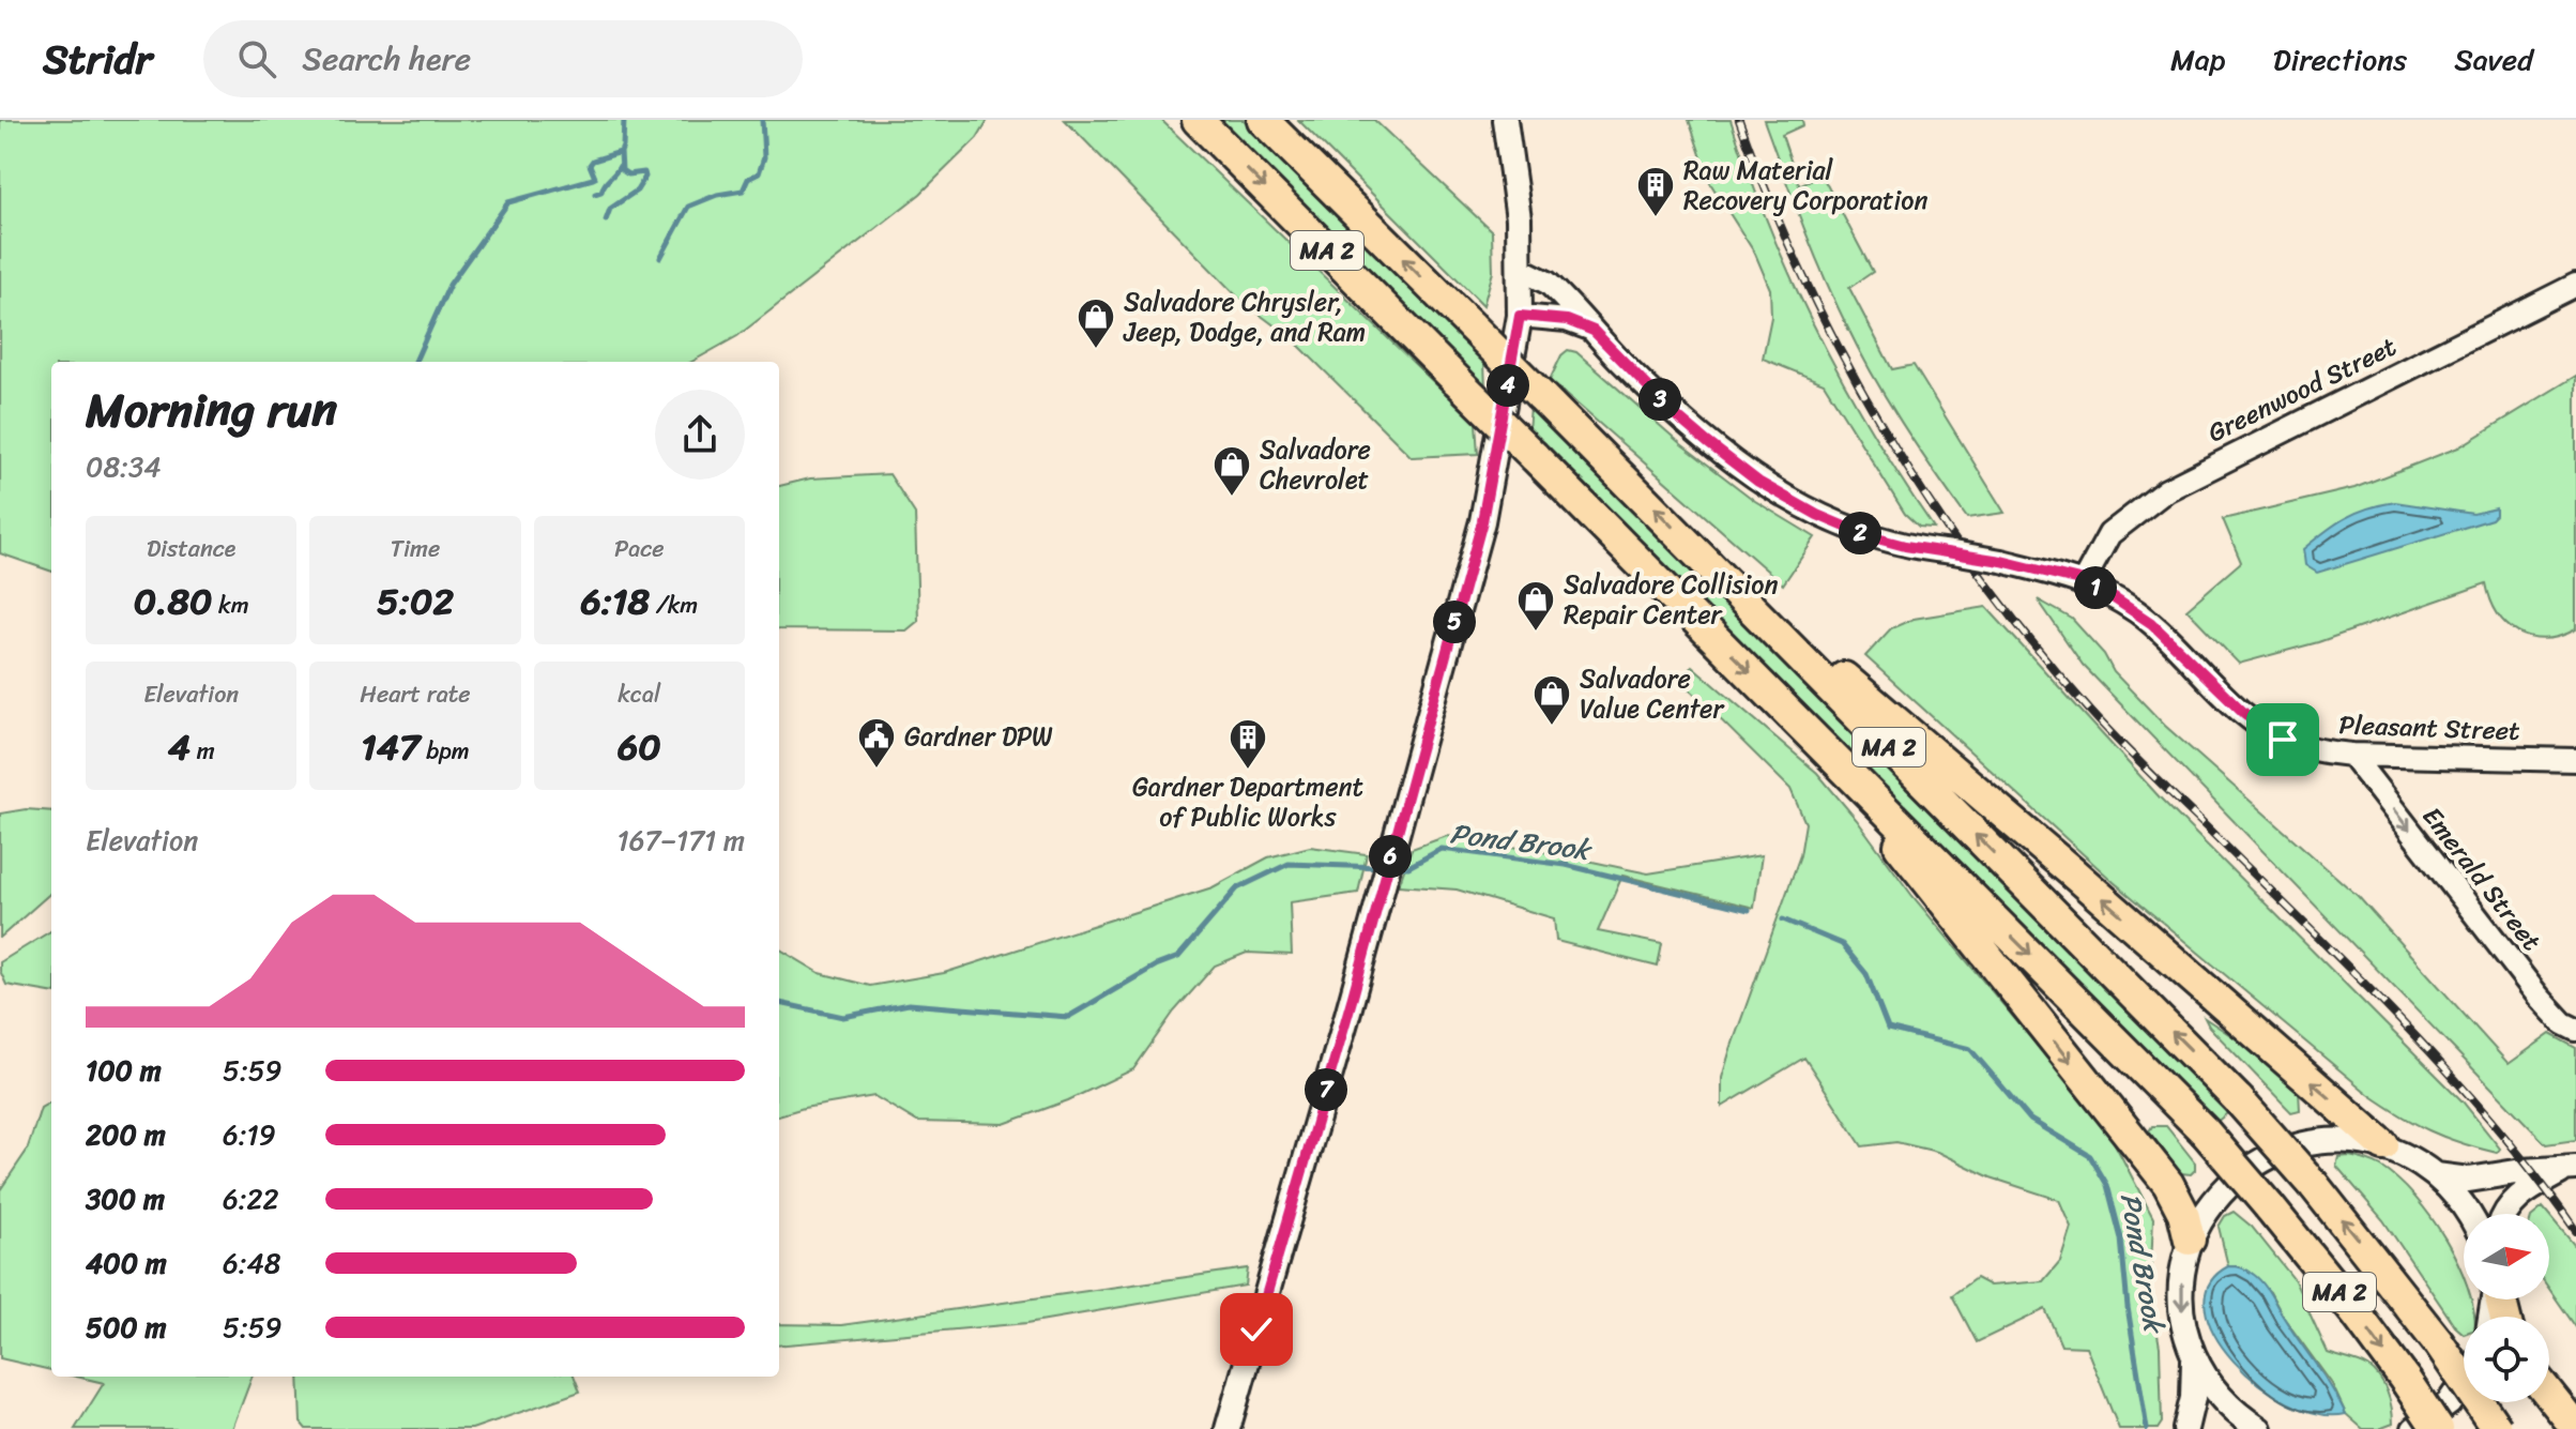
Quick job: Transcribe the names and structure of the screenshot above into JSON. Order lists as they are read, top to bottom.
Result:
{
  "streets": {
    "highway": ["MA 2"],
    "street": ["Greenwood Street", "Pleasant Street", "Emerald Street"]
  },
  "crossings": [
    ["Greenwood Street", "Pleasant Street"],
    ["Pleasant Street", "Emerald Street"]
  ],
  "one_way": ["Emerald Street"],
  "water": ["Pond Brook"],
  "places": {
    "building": ["Raw Material Recovery Corporation", "Gardner Department of Public Works"],
    "shop": [
      "Salvadore Chrysler, Jeep, Dodge, and Ram",
      "Salvadore Chevrolet",
      "Salvadore Collision Repair Center",
      "Salvadore Value Center"
    ],
    "public building": ["Gardner DPW"]
  },
  "north": "right",
  "page": {
    "header": "Stridr",
    "search": "Search here",
    "nav": ["Map", "Directions", "Saved"],
    "heading": ["Morning run", "08:34"],
    "pins": [
      "4",
      "3",
      "2",
      "1",
      "5",
      "6",
      "7"
    ],
    "stats": [
      ["Distance", "0.80 km"],
      ["Time", "5:02"],
      ["Pace", "6:18 /km"],
      ["Elevation", "4 m"],
      ["Heart rate", "147 bpm"],
      ["kcal", "60"]
    ],
    "chart": ["Elevation", "167–171 m"],
    "list": [
      {
        "name": "100 m",
        "note": "5:59"
      },
      {
        "name": "200 m",
        "note": "6:19"
      },
      {
        "name": "300 m",
        "note": "6:22"
      },
      {
        "name": "400 m",
        "note": "6:48"
      },
      {
        "name": "500 m",
        "note": "5:59"
      }
    ]
  }
}
